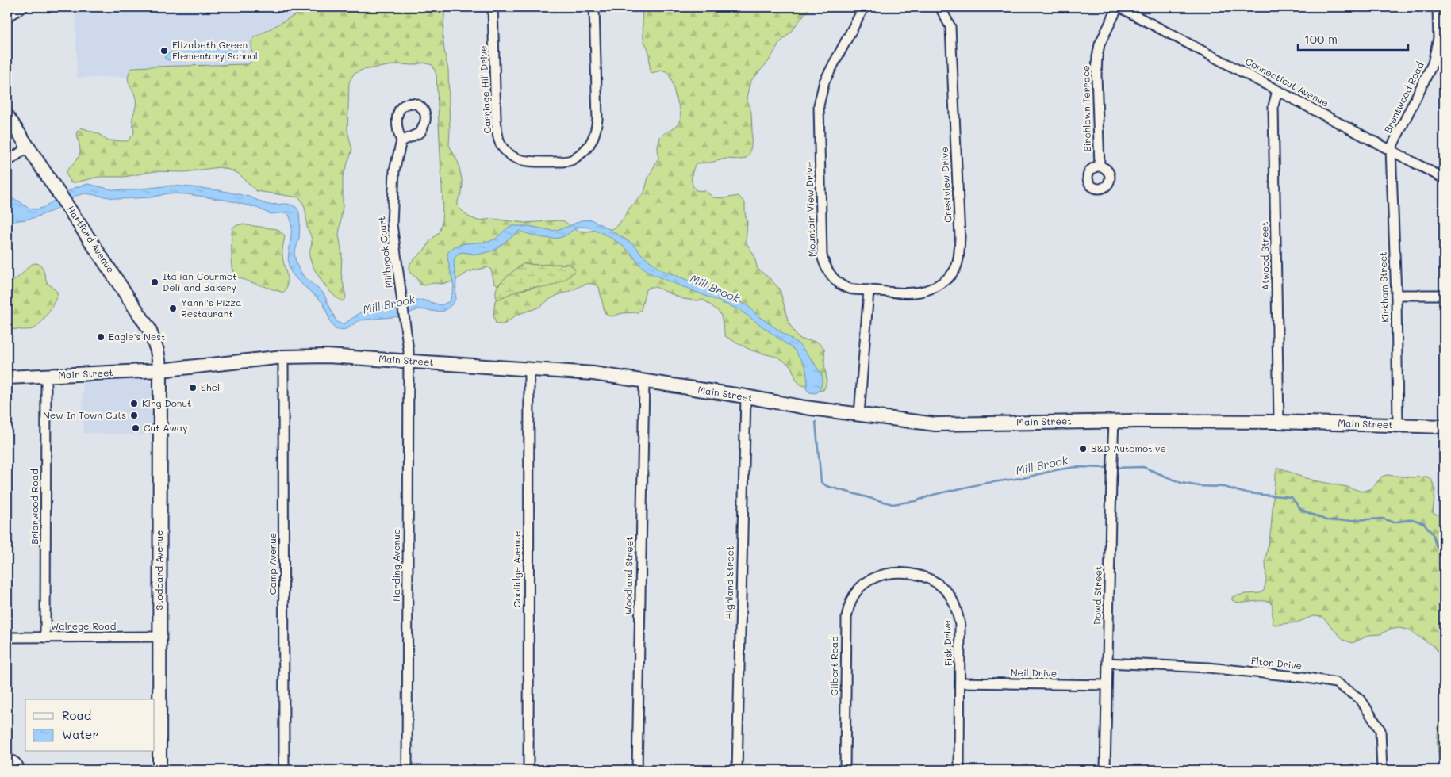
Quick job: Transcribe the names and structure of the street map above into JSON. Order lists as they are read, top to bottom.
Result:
{
  "streets": {
    "main road": ["Hartford Avenue", "Main Street", "Stoddard Avenue"],
    "street": [
      "Connecticut Avenue",
      "Carriage Hill Drive",
      "Brentwood Road",
      "Birchlawn Terrace",
      "Crestview Drive",
      "Mountain View Drive",
      "Millbrook Court",
      "Atwood Street",
      "Kirkham Street",
      "Briarwood Road",
      "Camp Avenue",
      "Harding Avenue",
      "Coolidge Avenue",
      "Woodland Street",
      "Highland Street",
      "Dowd Street",
      "Walrege Road",
      "Fisk Drive",
      "Elton Drive",
      "Gilbert Road",
      "Neil Drive"
    ]
  },
  "crossings": [
    ["Connecticut Avenue", "Brentwood Road"],
    ["Connecticut Avenue", "Birchlawn Terrace"],
    ["Connecticut Avenue", "Atwood Street"],
    ["Connecticut Avenue", "Kirkham Street"],
    ["Brentwood Road", "Kirkham Street"],
    ["Crestview Drive", "Mountain View Drive"],
    ["Hartford Avenue", "Main Street"],
    ["Hartford Avenue", "Stoddard Avenue"],
    ["Millbrook Court", "Main Street"],
    ["Millbrook Court", "Harding Avenue"],
    ["Atwood Street", "Main Street"],
    ["Kirkham Street", "Main Street"],
    ["Main Street", "Briarwood Road"],
    ["Main Street", "Camp Avenue"],
    ["Main Street", "Harding Avenue"],
    ["Main Street", "Coolidge Avenue"],
    ["Main Street", "Stoddard Avenue"],
    ["Main Street", "Woodland Street"],
    ["Main Street", "Highland Street"],
    ["Main Street", "Dowd Street"],
    ["Briarwood Road", "Walrege Road"],
    ["Stoddard Avenue", "Walrege Road"],
    ["Dowd Street", "Elton Drive"],
    ["Dowd Street", "Neil Drive"],
    ["Fisk Drive", "Gilbert Road"],
    ["Fisk Drive", "Neil Drive"]
  ],
  "water": ["Mill Brook"],
  "places": [
    "Elizabeth Green Elementary School",
    "Italian Gourmet Deli and Bakery",
    "Yanni's Pizza Restaurant",
    "Eagle's Nest",
    "Shell",
    "King Donut",
    "New In Town Cuts",
    "Cut Away",
    "B&D Automotive"
  ],
  "legend": ["Road", "Water"],
  "scale_bar": "100 m"
}
